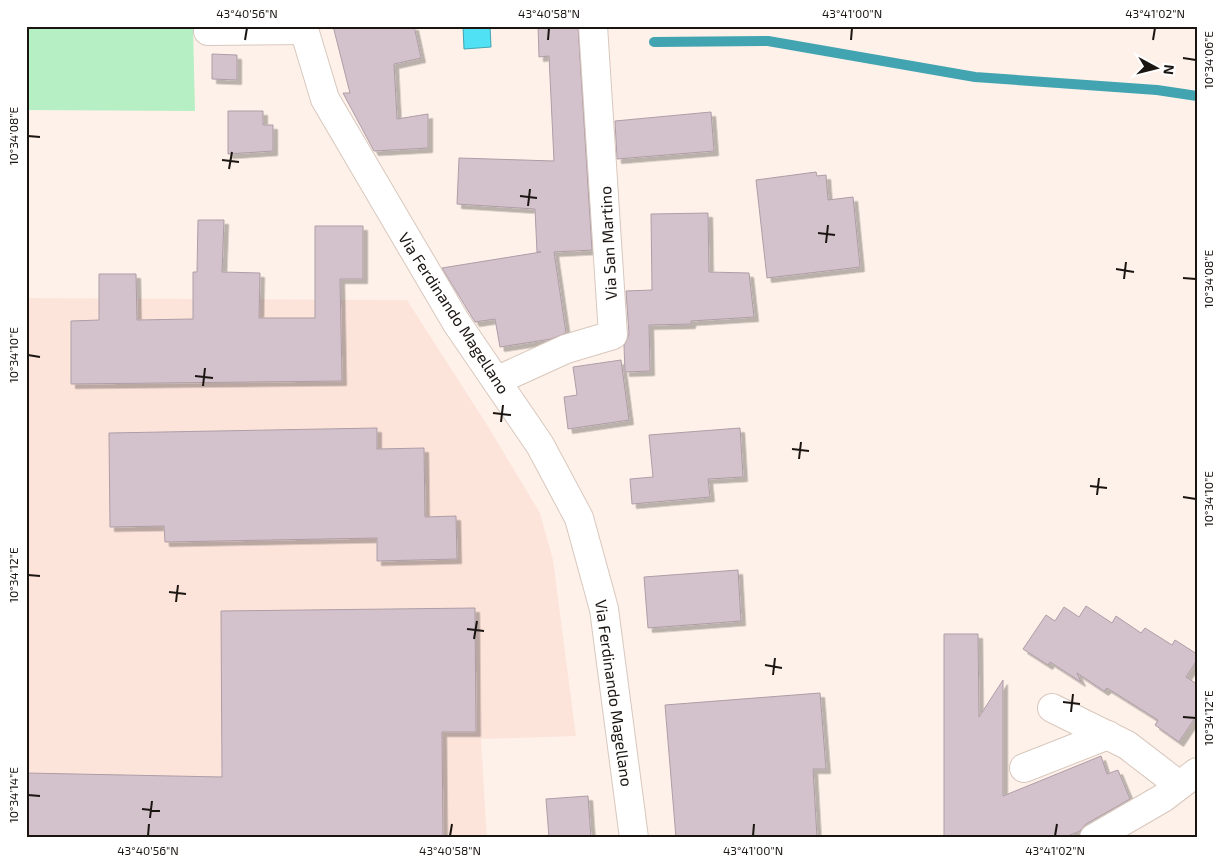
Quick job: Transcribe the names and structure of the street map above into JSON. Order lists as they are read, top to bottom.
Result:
{
  "streets": {
    "street": ["Via San Martino", "Via Ferdinando Magellano"]
  },
  "crossings": [
    ["Via San Martino", "Via Ferdinando Magellano"]
  ],
  "north": "right",
  "coordinates": [
    "43°40'56\"N",
    "43°40'58\"N",
    "43°41'00\"N",
    "43°41'02\"N",
    "10°34'06\"E",
    "10°34'08\"E",
    "10°34'10\"E",
    "10°34'12\"E",
    "10°34'14\"E"
  ]
}
